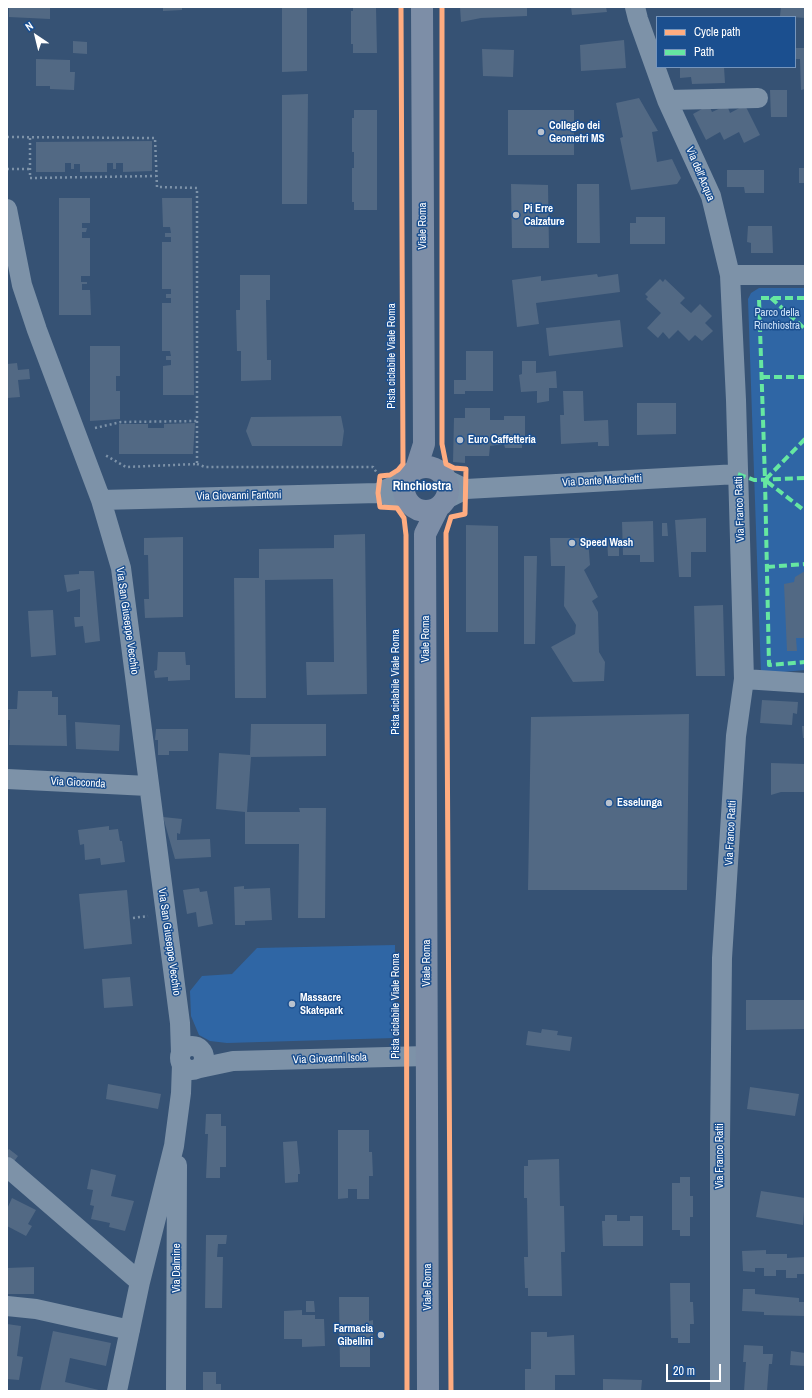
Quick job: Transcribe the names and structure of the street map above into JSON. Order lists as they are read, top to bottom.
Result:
{
  "streets": {
    "main road": ["Viale Roma"],
    "street": [
      "Via dell'Acqua",
      "Via Dante Marchetti",
      "Via Giovanni Fantoni",
      "Via Franco Ratti",
      "Via San Giuseppe Vecchio",
      "Via Gioconda",
      "Via Giovanni Isola",
      "Via Dalmine"
    ],
    "cycle path": ["Pista ciclabile Viale Roma"]
  },
  "crossings": [
    ["Via dell'Acqua", "Via Franco Ratti"],
    ["Viale Roma", "Via Giovanni Fantoni"],
    ["Viale Roma", "Via Giovanni Isola"],
    ["Via Dante Marchetti", "Via Giovanni Fantoni"],
    ["Via Dante Marchetti", "Via Franco Ratti"],
    ["Via Giovanni Fantoni", "Via San Giuseppe Vecchio"],
    ["Via San Giuseppe Vecchio", "Via Gioconda"],
    ["Via San Giuseppe Vecchio", "Via Giovanni Isola"]
  ],
  "districts": ["Rinchiostra"],
  "parks": ["Parco della Rinchiostra"],
  "places": [
    "Collegio dei Geometri MS",
    "Pi Erre Calzature",
    "Euro Caffetteria",
    "Speed Wash",
    "Esselunga",
    "Massacre Skatepark",
    "Farmacia Gibellini"
  ],
  "legend": ["Cycle path", "Path"],
  "scale_bar": "20 m",
  "north": "top left"
}
